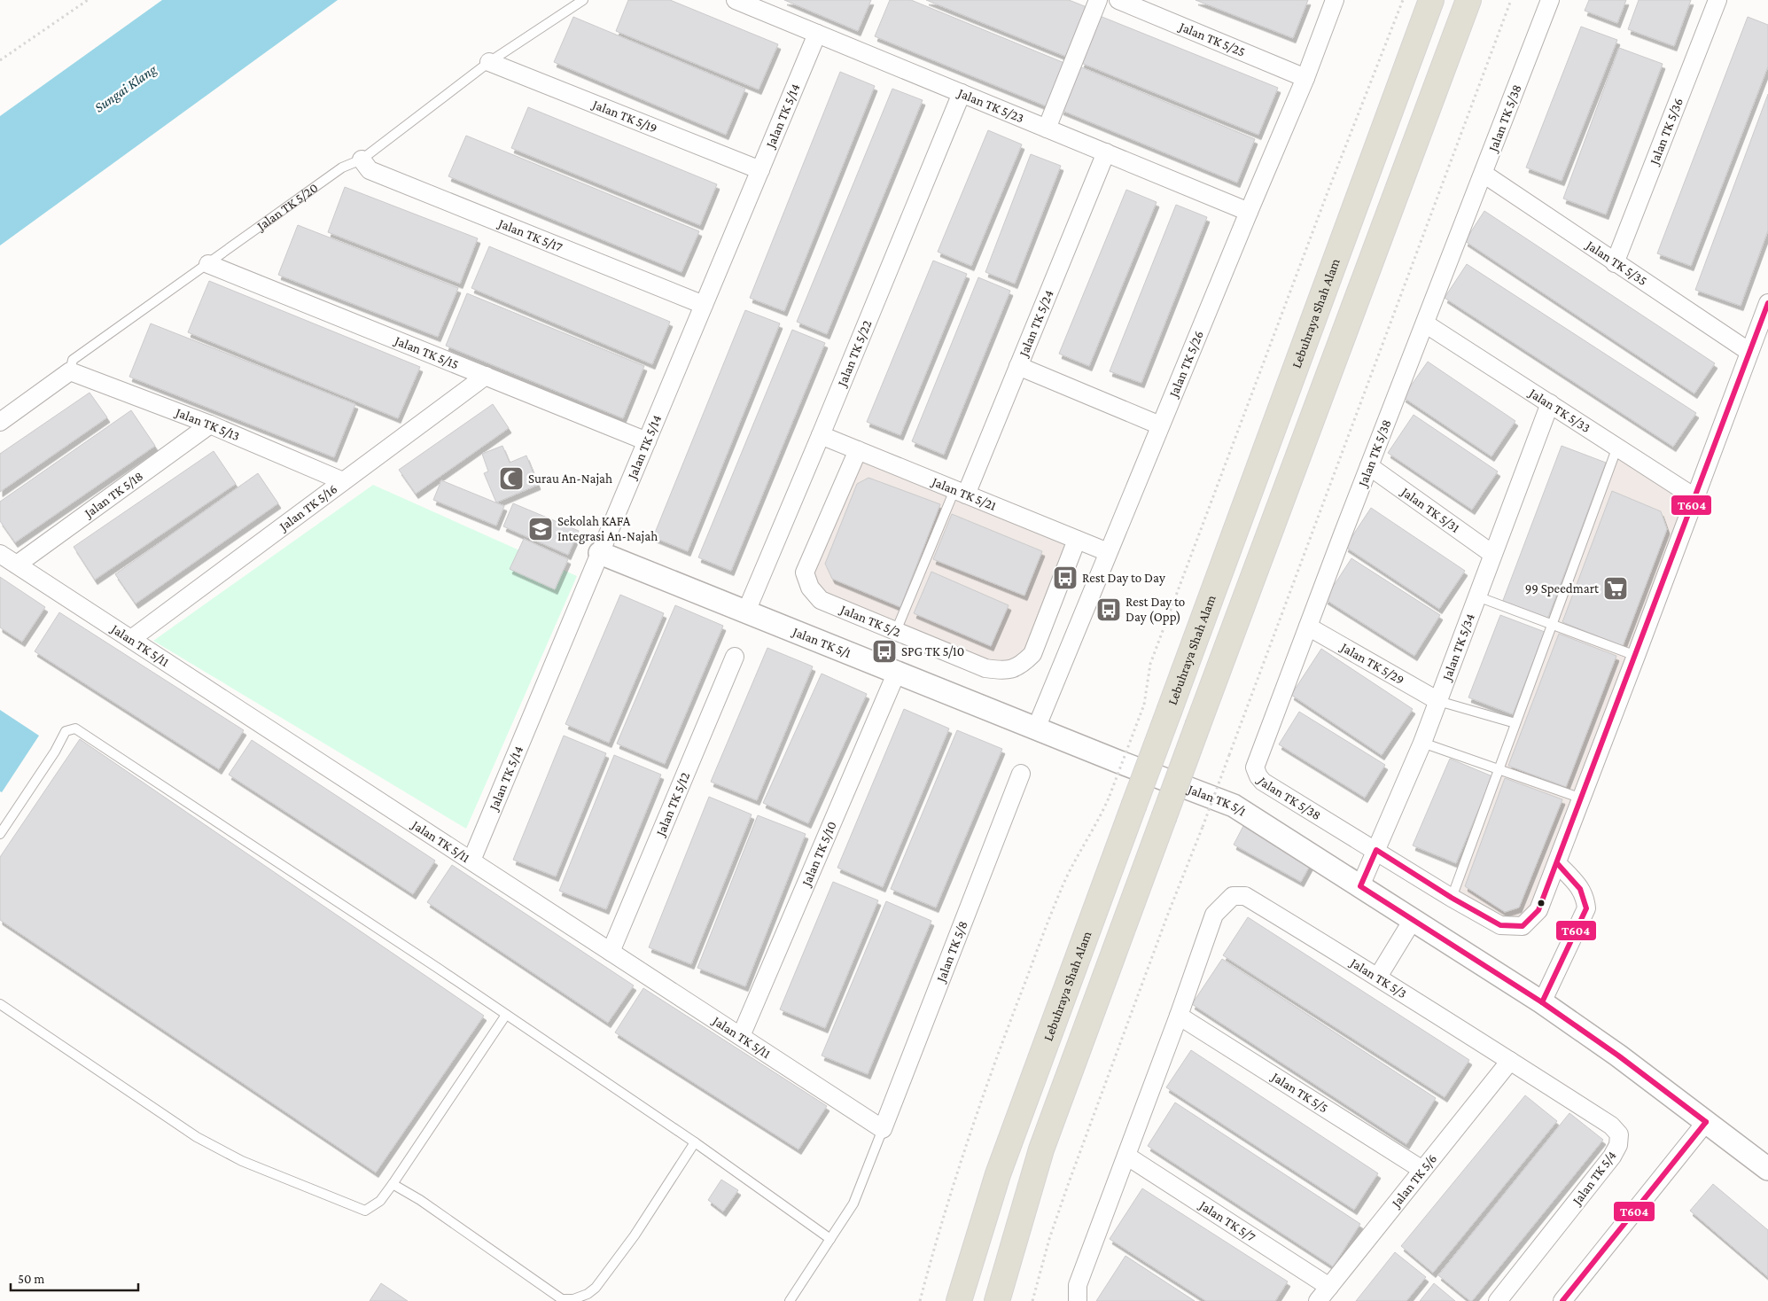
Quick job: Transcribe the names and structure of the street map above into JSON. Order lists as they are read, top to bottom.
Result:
{
  "streets": {
    "highway": ["Lebuhraya Shah Alam"],
    "street": [
      "Jalan TK 5/25",
      "Jalan TK 5/23",
      "Jalan TK 5/19",
      "Jalan TK 5/14",
      "Jalan TK 5/38",
      "Jalan TK 5/36",
      "Jalan TK 5/20",
      "Jalan TK 5/17",
      "Jalan TK 5/35",
      "Jalan TK 5/24",
      "Jalan TK 5/15",
      "Jalan TK 5/22",
      "Jalan TK 5/26",
      "Jalan TK 5/33",
      "Jalan TK 5/13",
      "Jalan TK 5/21",
      "Jalan TK 5/18",
      "Jalan TK 5/16",
      "Jalan TK 5/31",
      "Jalan TK 5/2",
      "Jalan TK 5/1",
      "Jalan TK 5/11",
      "Jalan TK 5/34",
      "Jalan TK 5/29",
      "Jalan TK 5/12",
      "Jalan TK 5/10",
      "Jalan TK 5/8",
      "Jalan TK 5/3",
      "Jalan TK 5/5",
      "Jalan TK 5/4",
      "Jalan TK 5/6",
      "Jalan TK 5/7"
    ]
  },
  "crossings": [
    ["Jalan TK 5/25", "Jalan TK 5/26"],
    ["Jalan TK 5/23", "Jalan TK 5/14"],
    ["Jalan TK 5/23", "Jalan TK 5/24"],
    ["Jalan TK 5/23", "Jalan TK 5/22"],
    ["Jalan TK 5/23", "Jalan TK 5/26"],
    ["Jalan TK 5/19", "Jalan TK 5/14"],
    ["Jalan TK 5/19", "Jalan TK 5/20"],
    ["Jalan TK 5/14", "Jalan TK 5/17"],
    ["Jalan TK 5/14", "Jalan TK 5/15"],
    ["Jalan TK 5/14", "Jalan TK 5/1"],
    ["Jalan TK 5/14", "Jalan TK 5/11"],
    ["Jalan TK 5/38", "Jalan TK 5/35"],
    ["Jalan TK 5/38", "Jalan TK 5/33"],
    ["Jalan TK 5/38", "Jalan TK 5/31"],
    ["Jalan TK 5/38", "Jalan TK 5/34"],
    ["Jalan TK 5/38", "Jalan TK 5/29"],
    ["Jalan TK 5/36", "Jalan TK 5/35"],
    ["Jalan TK 5/20", "Jalan TK 5/17"],
    ["Jalan TK 5/20", "Jalan TK 5/15"],
    ["Jalan TK 5/20", "Jalan TK 5/13"],
    ["Jalan TK 5/24", "Jalan TK 5/21"],
    ["Jalan TK 5/15", "Jalan TK 5/16"],
    ["Jalan TK 5/22", "Jalan TK 5/21"],
    ["Jalan TK 5/22", "Jalan TK 5/1"],
    ["Jalan TK 5/26", "Jalan TK 5/21"],
    ["Jalan TK 5/26", "Jalan TK 5/1"],
    ["Jalan TK 5/33", "Jalan TK 5/34"],
    ["Jalan TK 5/13", "Jalan TK 5/18"],
    ["Jalan TK 5/13", "Jalan TK 5/16"],
    ["Jalan TK 5/21", "Jalan TK 5/2"],
    ["Jalan TK 5/18", "Jalan TK 5/11"],
    ["Jalan TK 5/16", "Jalan TK 5/11"],
    ["Jalan TK 5/31", "Jalan TK 5/34"],
    ["Jalan TK 5/1", "Jalan TK 5/34"],
    ["Jalan TK 5/1", "Jalan TK 5/10"],
    ["Jalan TK 5/11", "Jalan TK 5/12"],
    ["Jalan TK 5/11", "Jalan TK 5/10"],
    ["Jalan TK 5/11", "Jalan TK 5/8"],
    ["Jalan TK 5/34", "Jalan TK 5/29"],
    ["Jalan TK 5/3", "Jalan TK 5/5"],
    ["Jalan TK 5/3", "Jalan TK 5/4"],
    ["Jalan TK 5/3", "Jalan TK 5/6"],
    ["Jalan TK 5/5", "Jalan TK 5/6"],
    ["Jalan TK 5/4", "Jalan TK 5/6"],
    ["Jalan TK 5/6", "Jalan TK 5/7"]
  ],
  "water": ["Sungai Klang"],
  "places": {
    "mosque": ["Surau An-Najah"],
    "school or university": ["Sekolah KAFA Integrasi An-Najah"],
    "bus stop": ["Rest Day to Day", "Rest Day to Day (Opp)", "SPG TK 5/10"],
    "supermarket": ["99 Speedmart"]
  },
  "lines": ["transit line T604"],
  "scale_bar": "50 m"
}
